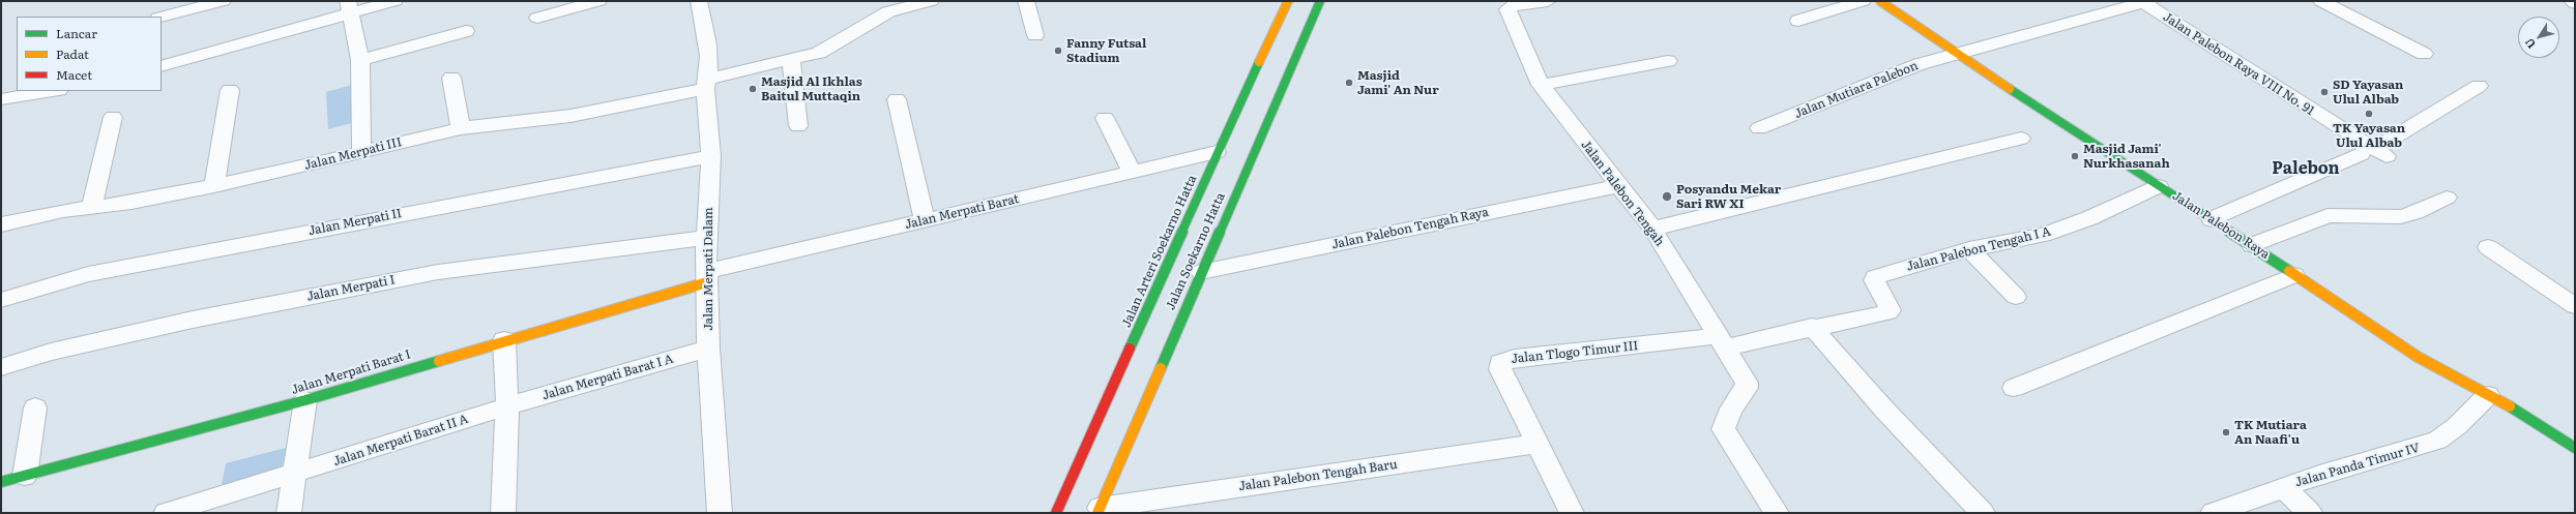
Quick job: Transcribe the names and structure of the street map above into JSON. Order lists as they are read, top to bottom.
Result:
{
  "streets": {
    "main road": [
      "Jalan Palebon Raya",
      "Jalan Arteri Soekarno Hatta",
      "Jalan Soekarno Hatta",
      "Jalan Merpati Barat I"
    ],
    "street": [
      "Jalan Palebon Raya VIII No. 91",
      "Jalan Mutiara Palebon",
      "Jalan Merpati III",
      "Jalan Palebon Tengah",
      "Jalan Merpati Barat",
      "Jalan Merpati II",
      "Jalan Palebon Tengah Raya",
      "Jalan Palebon Tengah I A",
      "Jalan Merpati Dalam",
      "Jalan Merpati I",
      "Jalan Tlogo Timur III",
      "Jalan Merpati Barat I A",
      "Jalan Merpati Barat II A",
      "Jalan Panda Timur IV",
      "Jalan Palebon Tengah Baru"
    ]
  },
  "crossings": [
    ["Jalan Mutiara Palebon", "Jalan Palebon Raya"],
    ["Jalan Merpati III", "Jalan Merpati Dalam"],
    ["Jalan Palebon Tengah", "Jalan Palebon Tengah Raya"],
    ["Jalan Palebon Tengah", "Jalan Palebon Tengah I A"],
    ["Jalan Palebon Tengah", "Jalan Tlogo Timur III"],
    ["Jalan Merpati Barat", "Jalan Arteri Soekarno Hatta"],
    ["Jalan Merpati Barat", "Jalan Merpati Dalam"],
    ["Jalan Merpati Barat", "Jalan Merpati Barat I"],
    ["Jalan Merpati II", "Jalan Merpati Dalam"],
    ["Jalan Palebon Raya", "Jalan Palebon Tengah I A"],
    ["Jalan Palebon Raya", "Jalan Panda Timur IV"],
    ["Jalan Palebon Tengah Raya", "Jalan Soekarno Hatta"],
    ["Jalan Palebon Tengah I A", "Jalan Tlogo Timur III"],
    ["Jalan Soekarno Hatta", "Jalan Palebon Tengah Baru"],
    ["Jalan Merpati Dalam", "Jalan Merpati I"],
    ["Jalan Merpati Dalam", "Jalan Merpati Barat I"],
    ["Jalan Merpati Dalam", "Jalan Merpati Barat I A"],
    ["Jalan Tlogo Timur III", "Jalan Palebon Tengah Baru"],
    ["Jalan Merpati Barat I A", "Jalan Merpati Barat II A"]
  ],
  "districts": ["Palebon"],
  "places": [
    "Fanny Futsal Stadium",
    "Masjid Jami' An Nur",
    "Masjid Al Ikhlas Baitul Muttaqin",
    "SD Yayasan Ulul Albab",
    "TK Yayasan Ulul Albab",
    "Masjid Jami' Nurkhasanah",
    "Posyandu Mekar Sari RW XI",
    "TK Mutiara An Naafi'u"
  ],
  "legend": ["Lancar", "Padat", "Macet"],
  "north": "bottom left"
}
